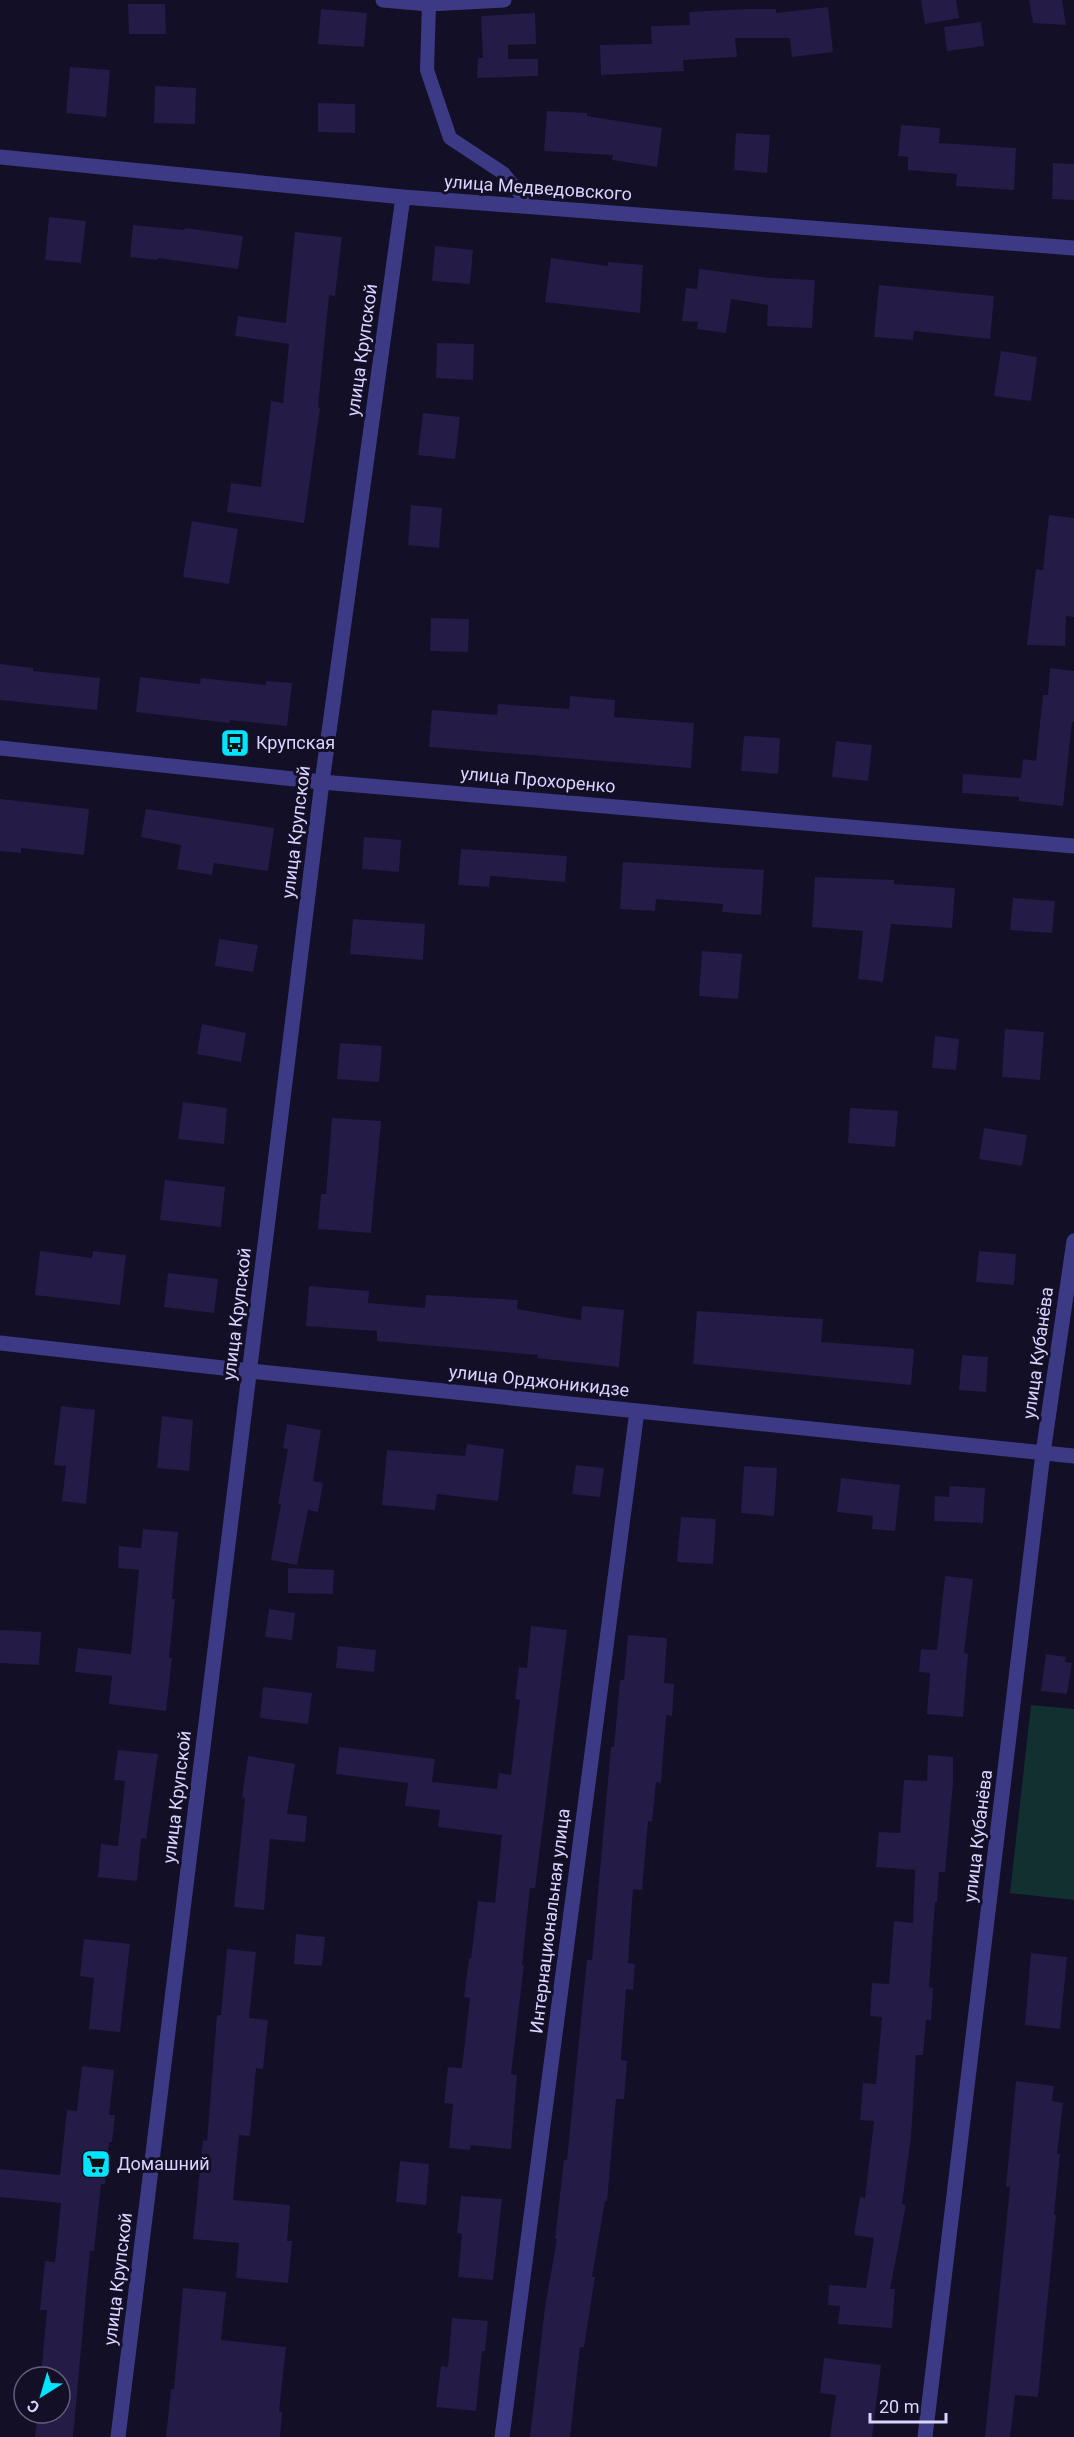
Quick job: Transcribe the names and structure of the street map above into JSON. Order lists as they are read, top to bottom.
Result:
{
  "streets": {
    "street": [
      "улица Медведовского",
      "улица Крупской",
      "улица Прохоренко",
      "улица Кубанёва",
      "улица Орджоникидзе",
      "Интернациональная улица"
    ]
  },
  "crossings": [
    ["улица Медведовского", "улица Крупской"],
    ["улица Крупской", "улица Прохоренко"],
    ["улица Крупской", "улица Орджоникидзе"],
    ["улица Кубанёва", "улица Орджоникидзе"],
    ["улица Орджоникидзе", "Интернациональная улица"]
  ],
  "places": {
    "bus stop": ["Крупская"],
    "supermarket": ["Домашний"]
  },
  "scale_bar": "20 m",
  "north": "bottom left"
}
